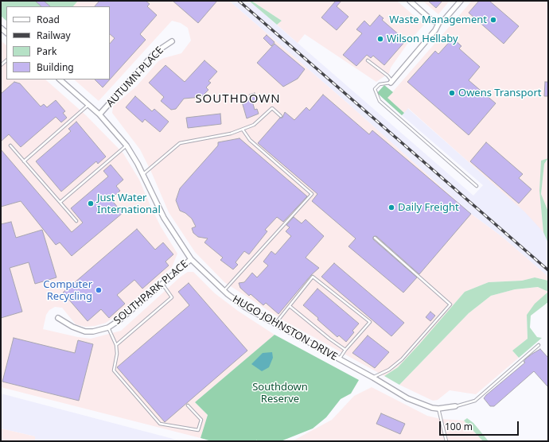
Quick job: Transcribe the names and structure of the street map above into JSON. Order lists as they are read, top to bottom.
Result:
{
  "streets": {
    "street": ["AUTUMN PLACE", "SOUTHPARK PLACE", "HUGO JOHNSTON DRIVE"]
  },
  "crossings": [
    ["AUTUMN PLACE", "HUGO JOHNSTON DRIVE"],
    ["SOUTHPARK PLACE", "HUGO JOHNSTON DRIVE"]
  ],
  "districts": ["SOUTHDOWN"],
  "parks": ["Southdown Reserve"],
  "places": [
    "Waste Management",
    "Wilson Hellaby",
    "Owens Transport",
    "Just Water International",
    "Daily Freight",
    "Computer Recycling"
  ],
  "legend": [
    "Road",
    "Railway",
    "Park",
    "Building"
  ],
  "scale_bar": "100 m"
}
